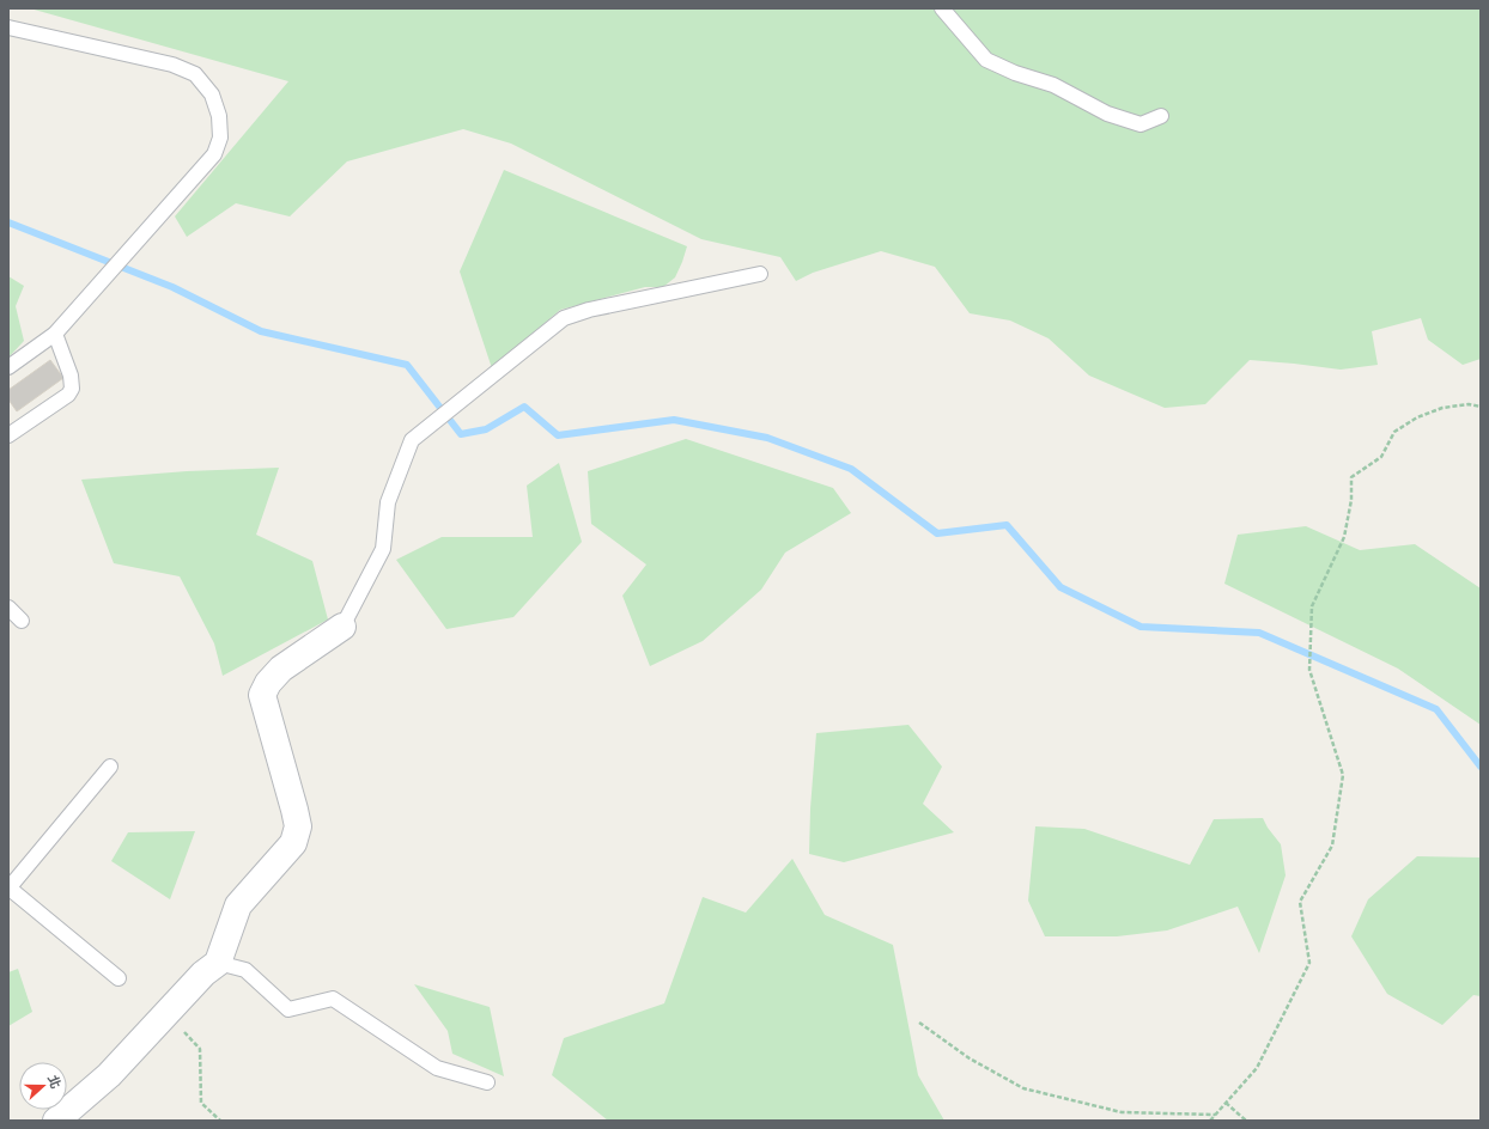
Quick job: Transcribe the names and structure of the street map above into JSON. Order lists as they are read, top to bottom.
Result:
{
  "north": "right"
}
